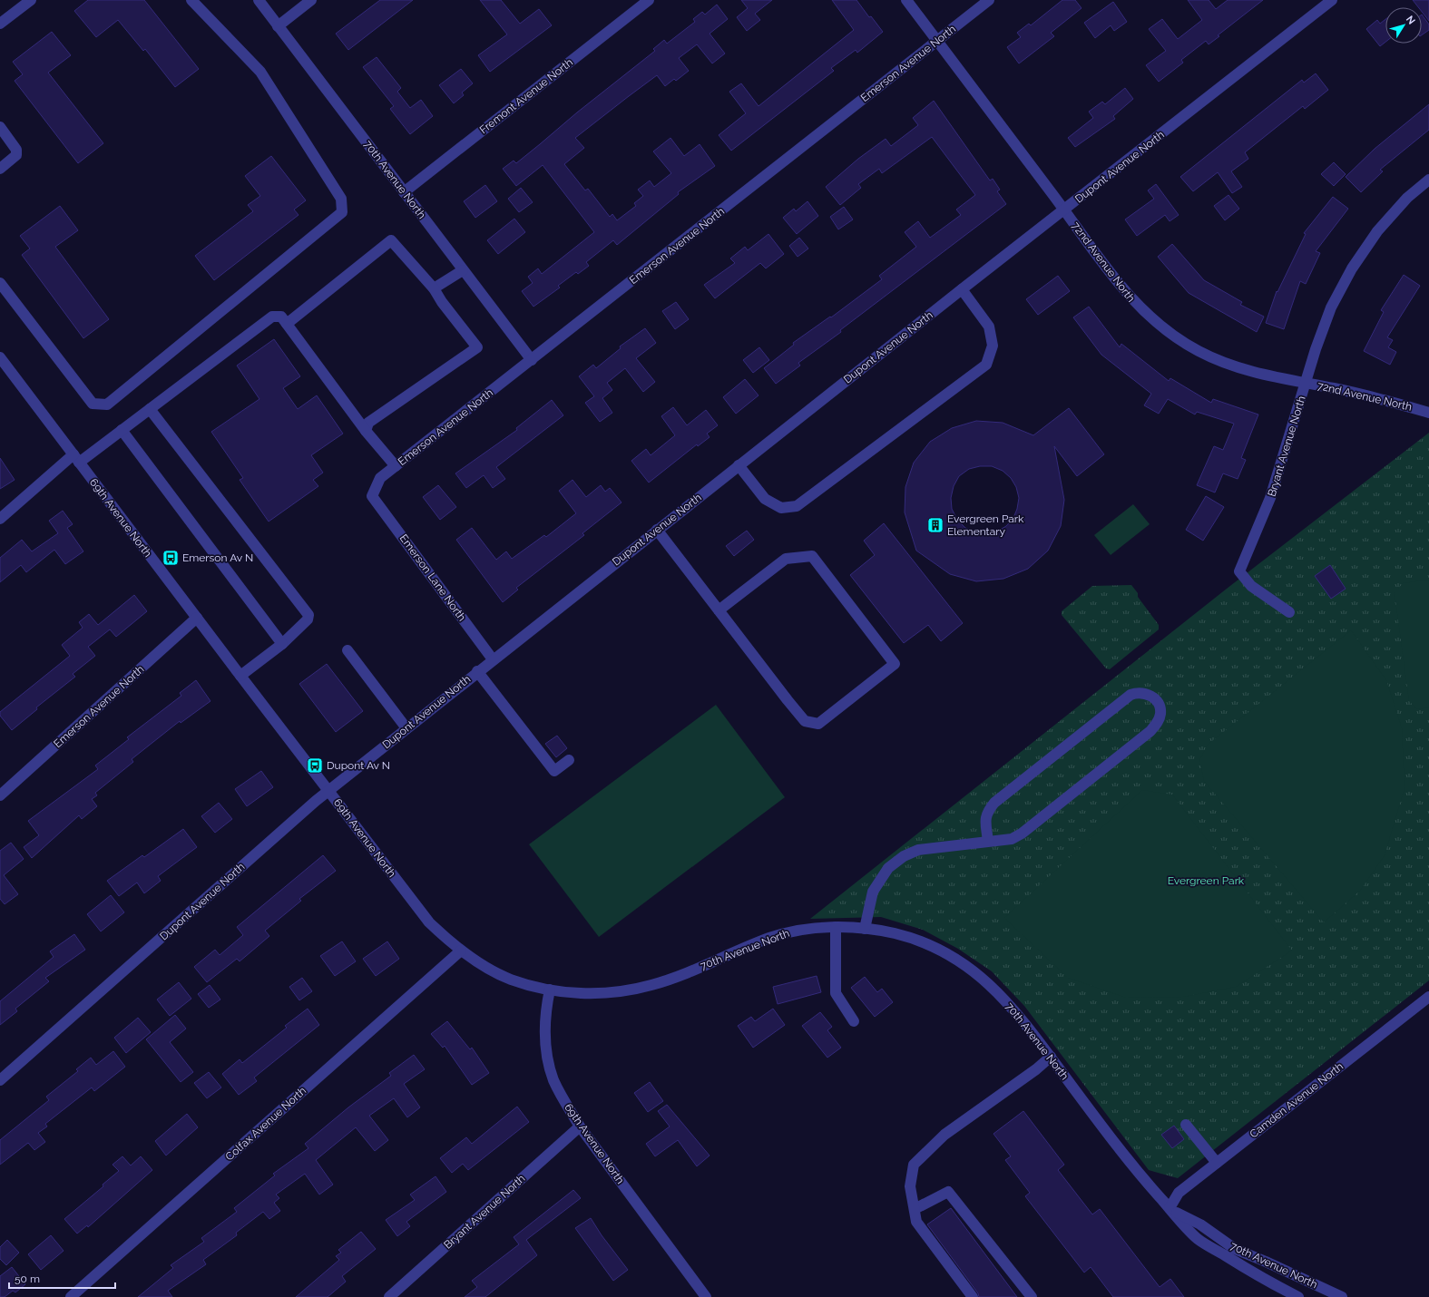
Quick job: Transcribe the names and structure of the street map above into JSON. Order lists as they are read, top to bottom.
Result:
{
  "streets": {
    "street": [
      "Emerson Avenue North",
      "Fremont Avenue North",
      "Dupont Avenue North",
      "70th Avenue North",
      "72nd Avenue North",
      "Bryant Avenue North",
      "69th Avenue North",
      "Emerson Lane North",
      "Camden Avenue North",
      "Colfax Avenue North"
    ]
  },
  "crossings": [
    ["Emerson Avenue North", "70th Avenue North"],
    ["Emerson Avenue North", "72nd Avenue North"],
    ["Emerson Avenue North", "69th Avenue North"],
    ["Emerson Avenue North", "Emerson Lane North"],
    ["Fremont Avenue North", "70th Avenue North"],
    ["Dupont Avenue North", "72nd Avenue North"],
    ["Dupont Avenue North", "69th Avenue North"],
    ["Dupont Avenue North", "Emerson Lane North"],
    ["70th Avenue North", "69th Avenue North"],
    ["70th Avenue North", "Camden Avenue North"],
    ["72nd Avenue North", "Bryant Avenue North"],
    ["Bryant Avenue North", "69th Avenue North"],
    ["69th Avenue North", "Colfax Avenue North"]
  ],
  "parks": ["Evergreen Park"],
  "places": {
    "building": ["Evergreen Park Elementary"],
    "bus stop": ["Emerson Av N", "Dupont Av N"]
  },
  "scale_bar": "50 m",
  "north": "top right"
}
